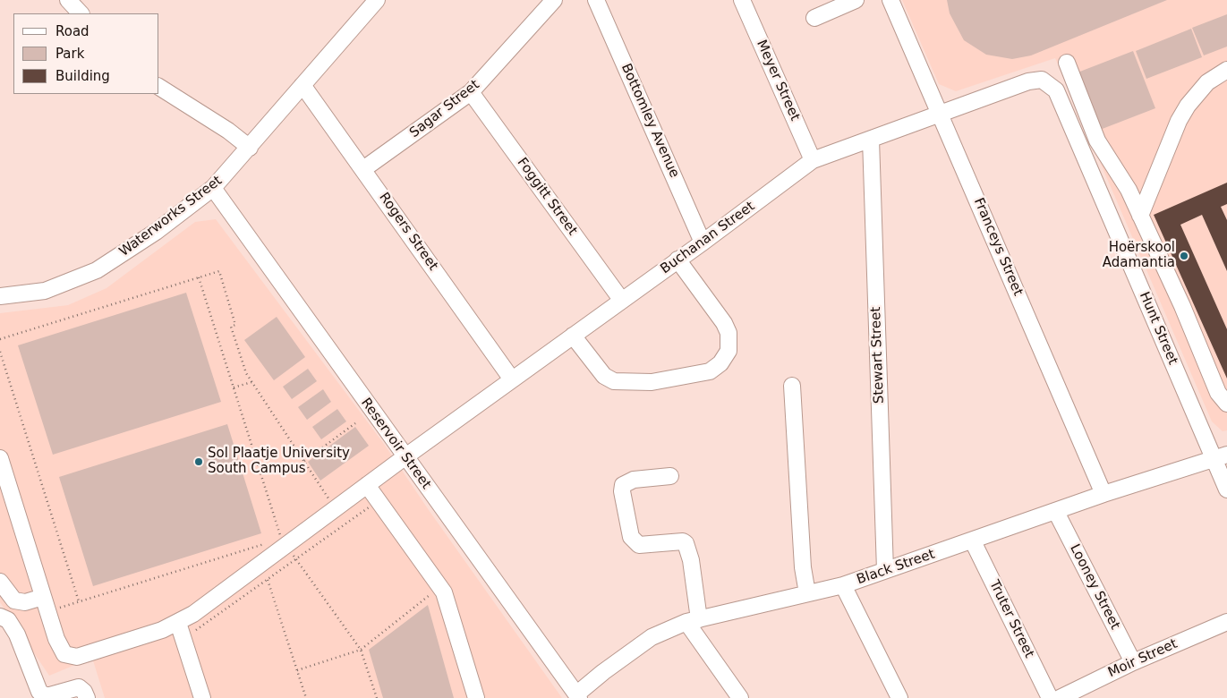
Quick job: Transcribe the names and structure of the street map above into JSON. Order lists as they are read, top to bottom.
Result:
{
  "streets": {
    "street": [
      "Meyer Street",
      "Sagar Street",
      "Bottomley Avenue",
      "Foggitt Street",
      "Waterworks Street",
      "Rogers Street",
      "Buchanan Street",
      "Franceys Street",
      "Hunt Street",
      "Stewart Street",
      "Reservoir Street",
      "Black Street",
      "Looney Street",
      "Truter Street",
      "Moir Street"
    ]
  },
  "crossings": [
    ["Meyer Street", "Buchanan Street"],
    ["Sagar Street", "Foggitt Street"],
    ["Sagar Street", "Rogers Street"],
    ["Bottomley Avenue", "Buchanan Street"],
    ["Foggitt Street", "Buchanan Street"],
    ["Waterworks Street", "Rogers Street"],
    ["Waterworks Street", "Reservoir Street"],
    ["Rogers Street", "Buchanan Street"],
    ["Buchanan Street", "Franceys Street"],
    ["Buchanan Street", "Hunt Street"],
    ["Buchanan Street", "Stewart Street"],
    ["Buchanan Street", "Reservoir Street"],
    ["Franceys Street", "Black Street"],
    ["Hunt Street", "Black Street"],
    ["Stewart Street", "Black Street"],
    ["Reservoir Street", "Black Street"],
    ["Black Street", "Looney Street"],
    ["Black Street", "Truter Street"],
    ["Looney Street", "Moir Street"]
  ],
  "places": ["Hoërskool Adamantia", "Sol Plaatje University South Campus"],
  "legend": ["Road", "Park", "Building"]
}
